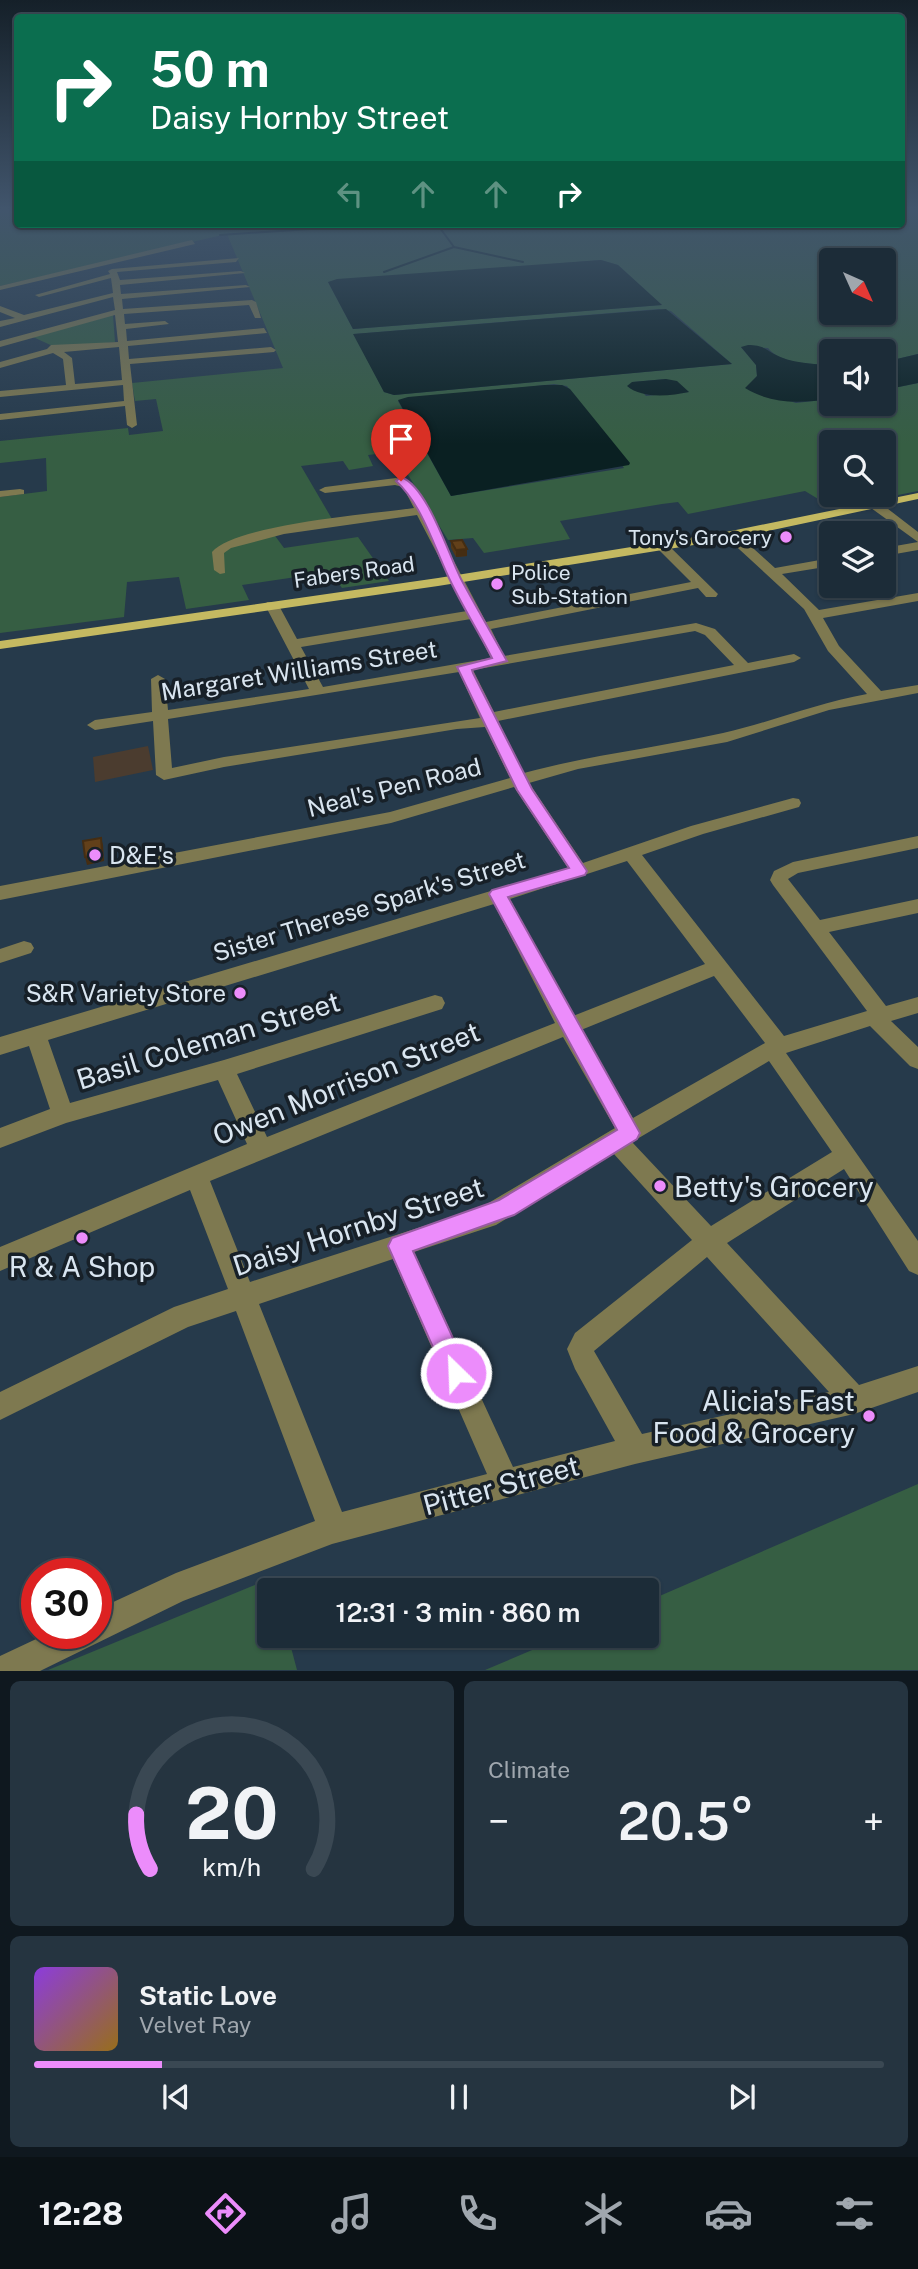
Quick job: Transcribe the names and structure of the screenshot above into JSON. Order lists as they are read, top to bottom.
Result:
{
  "streets": {
    "main road": ["Fabers Road"],
    "street": [
      "Margaret Williams Street",
      "Neal's Pen Road",
      "Sister Therese Spark's Street",
      "Basil Coleman Street",
      "Owen Morrison Street",
      "Daisy Hornby Street",
      "Pitter Street"
    ]
  },
  "places": [
    "Tony's Grocery",
    "Police Sub-Station",
    "D&E's",
    "S&R Variety Store",
    "Betty's Grocery",
    "R & A Shop",
    "Alicia's Fast Food & Grocery"
  ],
  "north": "bottom right",
  "page": {
    "turn": ["50 m", "Daisy Hornby Street"],
    "limit": "30",
    "trip": "12:31 · 3 min · 860 m",
    "tile": "Climate",
    "heat": ["−", "20.5°", "+"],
    "song": ["Static Love", "Velvet Ray"],
    "tabs": "12:28",
    "gauge": ["20", "km/h"]
  }
}
